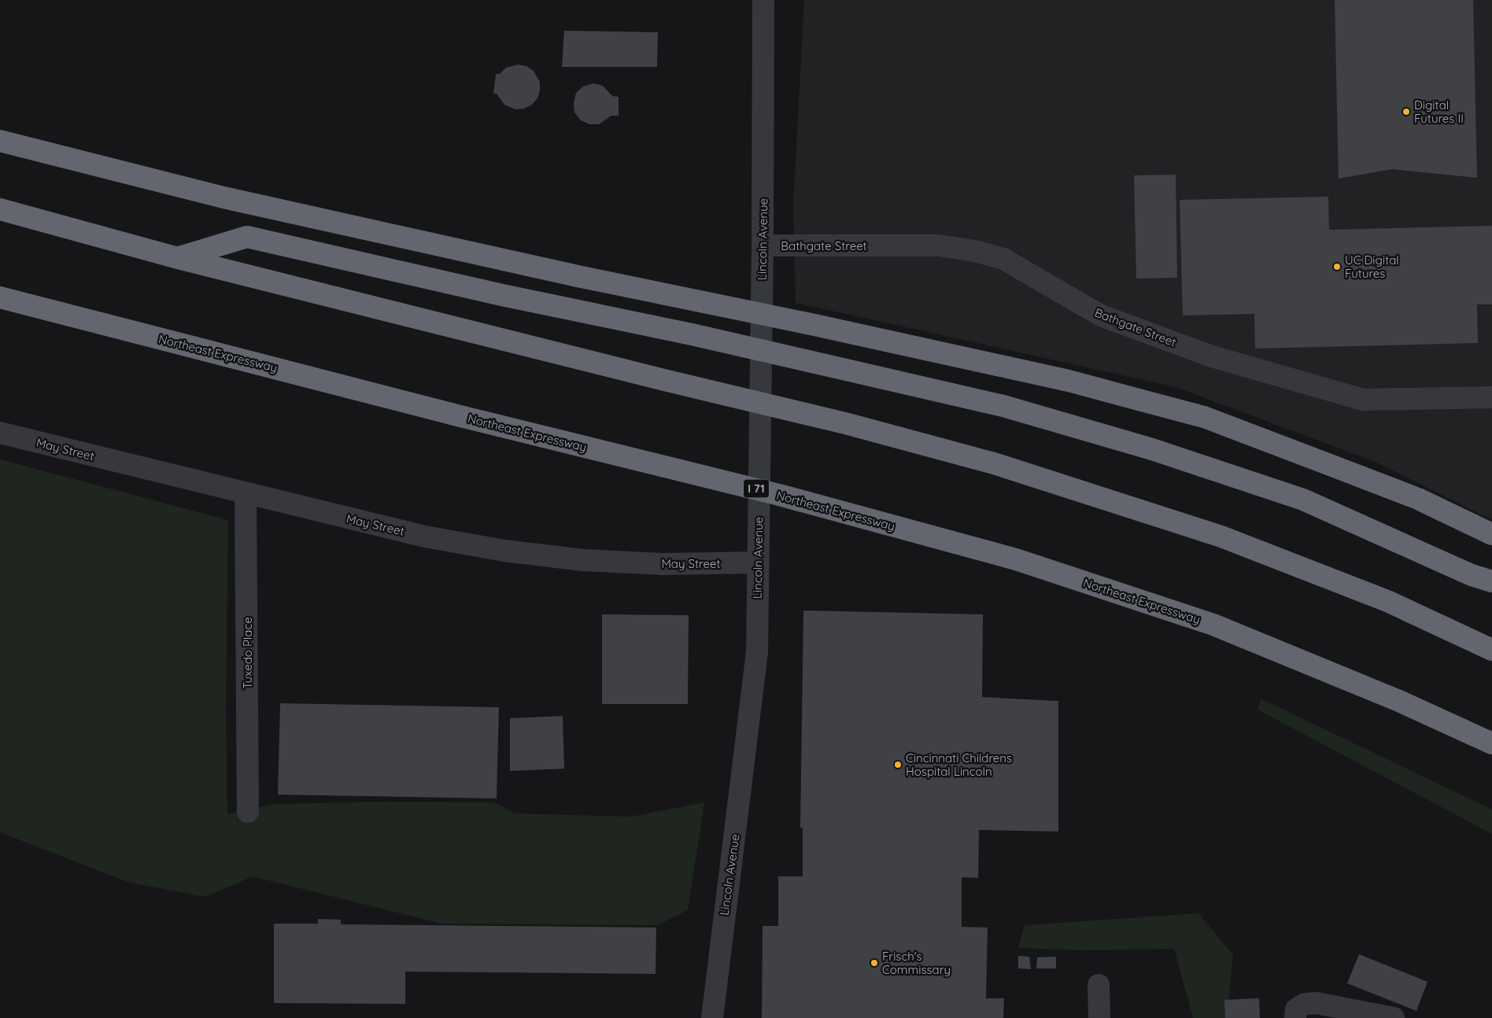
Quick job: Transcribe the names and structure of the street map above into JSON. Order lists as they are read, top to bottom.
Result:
{
  "streets": {
    "highway": ["Northeast Expressway", "I 71"],
    "street": [
      "Lincoln Avenue",
      "Bathgate Street",
      "May Street",
      "Tuxedo Place"
    ]
  },
  "crossings": [
    ["Lincoln Avenue", "Bathgate Street"],
    ["Lincoln Avenue", "May Street"],
    ["May Street", "Tuxedo Place"]
  ],
  "places": [
    "Digital Futures II",
    "UC Digital Futures",
    "Cincinnati Childrens Hospital Lincoln",
    "Frisch's Commissary"
  ]
}
